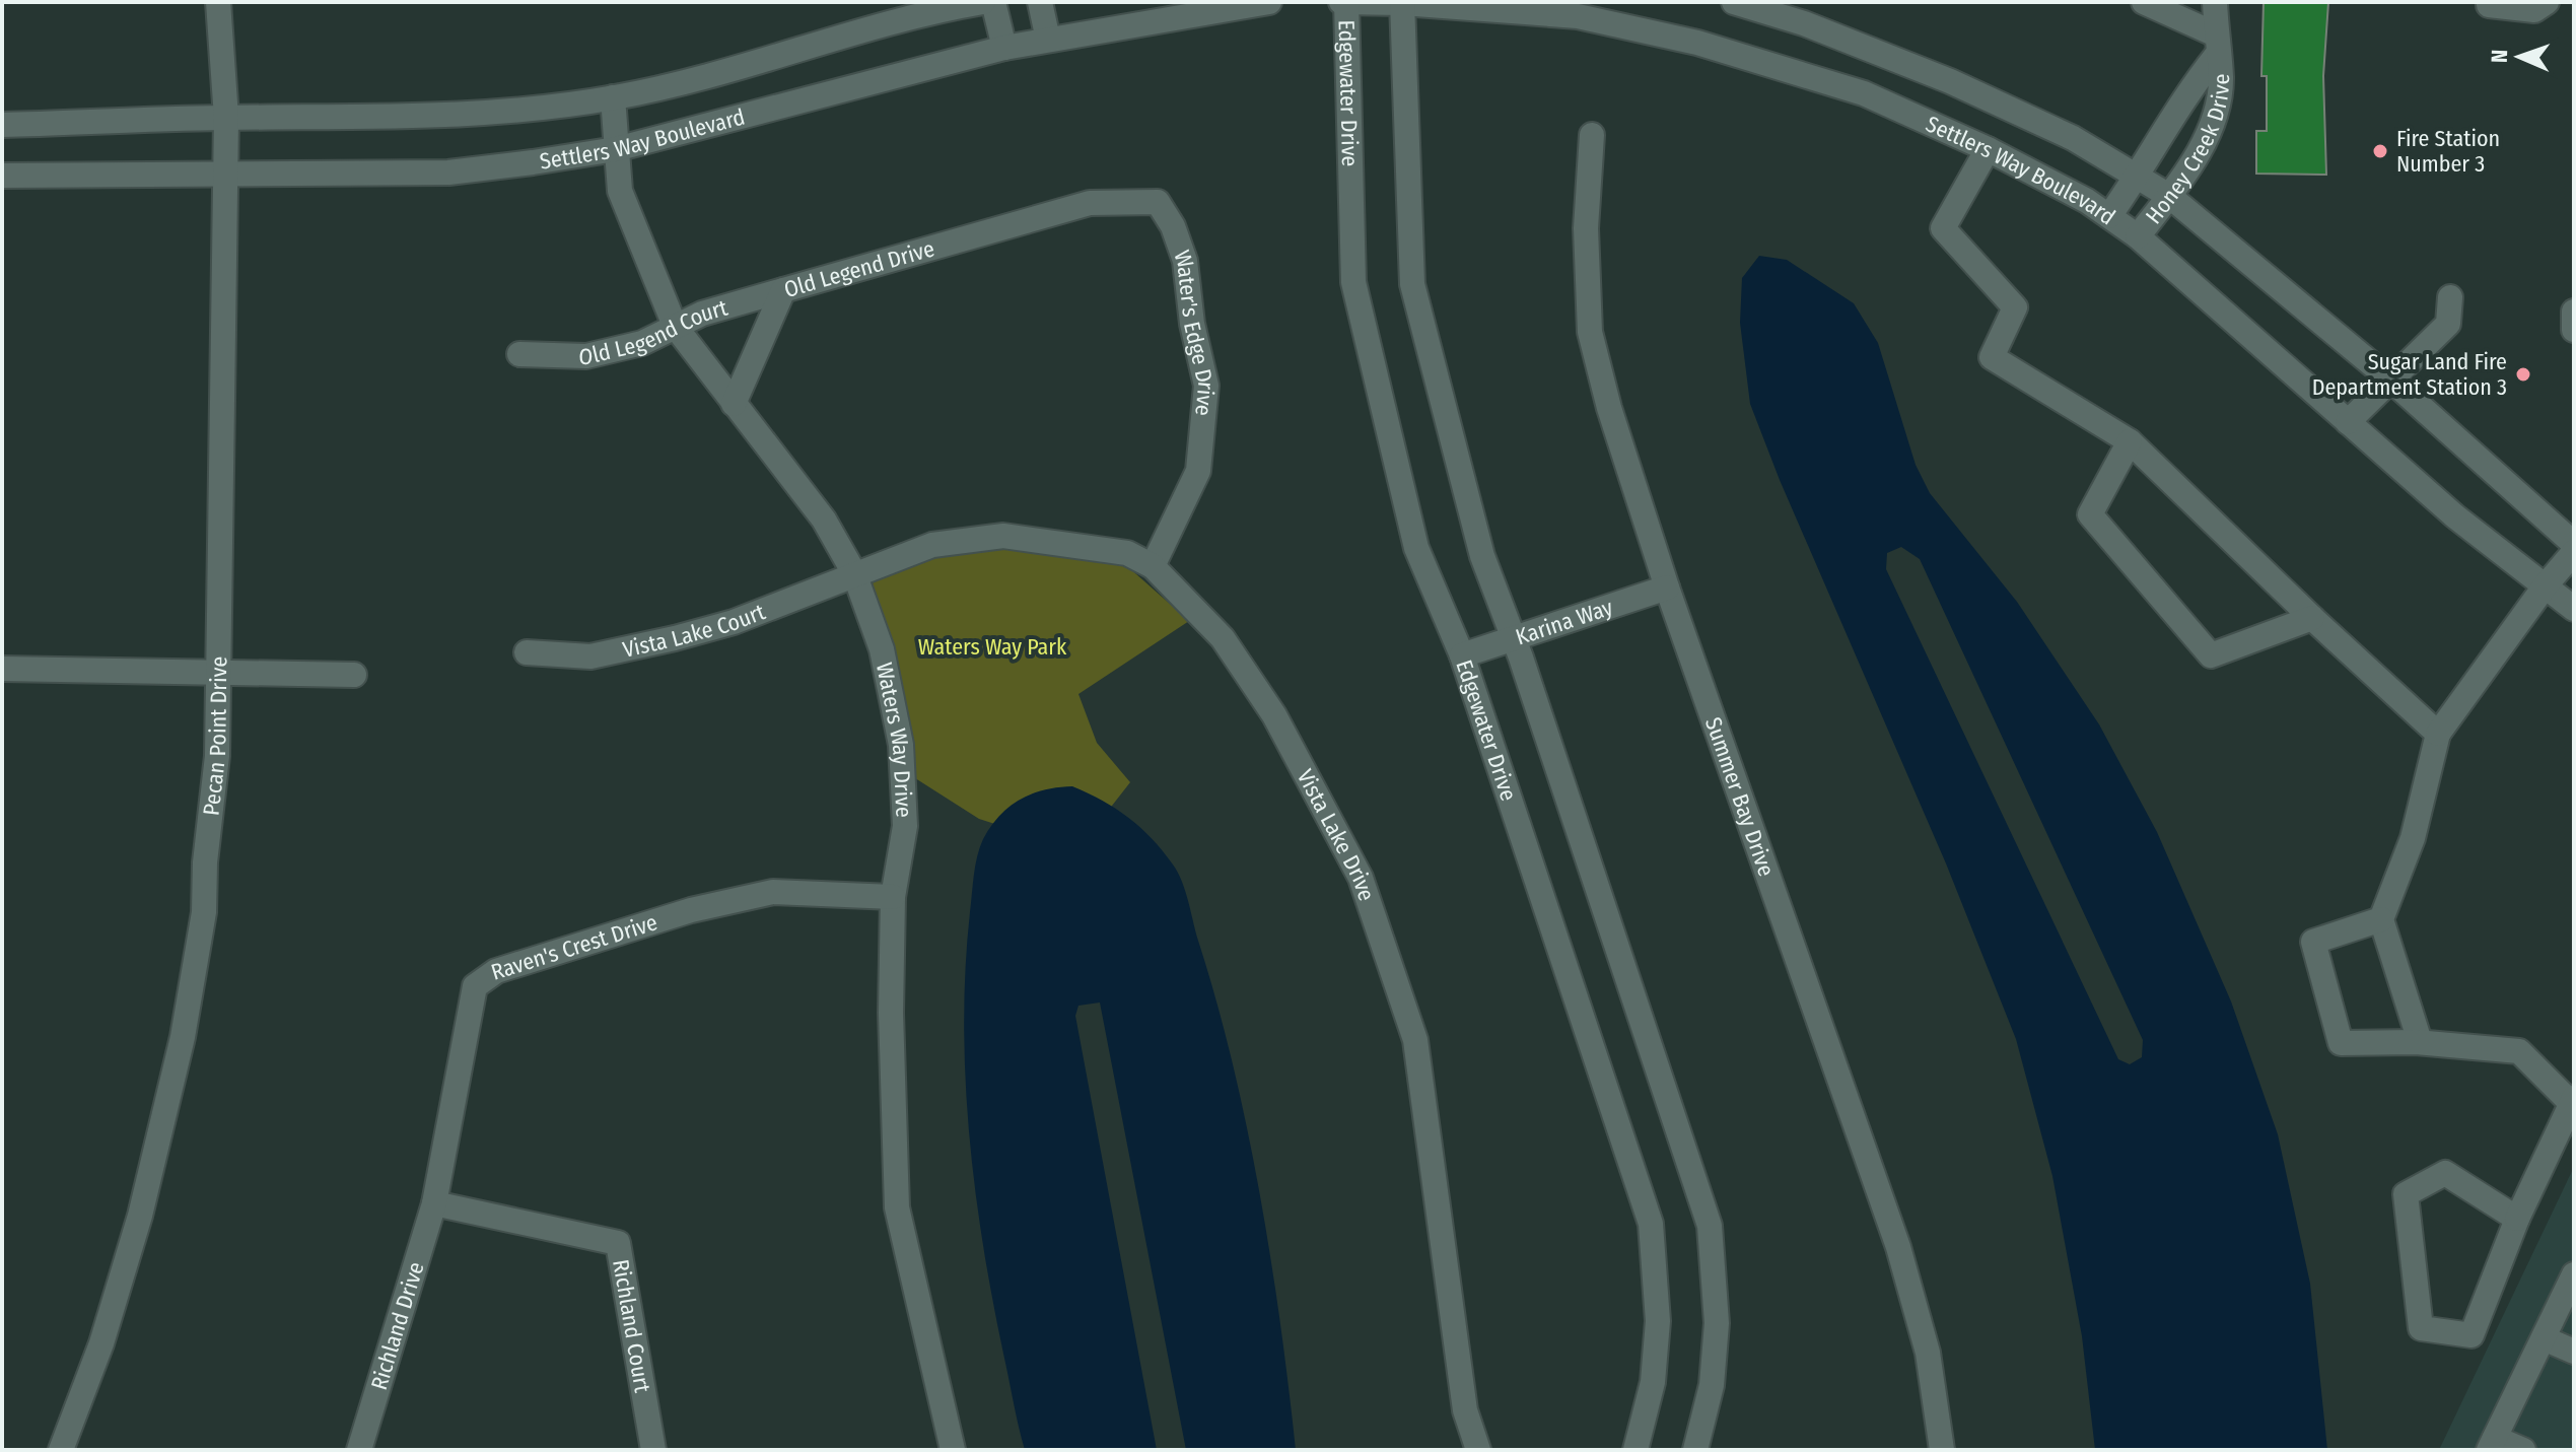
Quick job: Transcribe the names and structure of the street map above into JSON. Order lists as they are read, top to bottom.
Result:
{
  "streets": {
    "street": [
      "Edgewater Drive",
      "Settlers Way Boulevard",
      "Honey Creek Drive",
      "Old Legend Drive",
      "Old Legend Court",
      "Water's Edge Drive",
      "Karina Way",
      "Vista Lake Court",
      "Pecan Point Drive",
      "Waters Way Drive",
      "Summer Bay Drive",
      "Vista Lake Drive",
      "Raven's Crest Drive",
      "Richland Drive",
      "Richland Court"
    ]
  },
  "crossings": [
    ["Edgewater Drive", "Settlers Way Boulevard"],
    ["Edgewater Drive", "Karina Way"],
    ["Settlers Way Boulevard", "Honey Creek Drive"],
    ["Settlers Way Boulevard", "Pecan Point Drive"],
    ["Settlers Way Boulevard", "Waters Way Drive"],
    ["Old Legend Drive", "Old Legend Court"],
    ["Old Legend Drive", "Water's Edge Drive"],
    ["Old Legend Drive", "Waters Way Drive"],
    ["Old Legend Court", "Waters Way Drive"],
    ["Water's Edge Drive", "Vista Lake Drive"],
    ["Karina Way", "Summer Bay Drive"],
    ["Vista Lake Court", "Waters Way Drive"],
    ["Vista Lake Court", "Vista Lake Drive"],
    ["Waters Way Drive", "Vista Lake Drive"],
    ["Waters Way Drive", "Raven's Crest Drive"],
    ["Raven's Crest Drive", "Richland Drive"],
    ["Raven's Crest Drive", "Richland Court"],
    ["Richland Drive", "Richland Court"]
  ],
  "parks": ["Waters Way Park"],
  "places": ["Fire Station Number 3", "Sugar Land Fire Department Station 3"],
  "north": "left"
}
